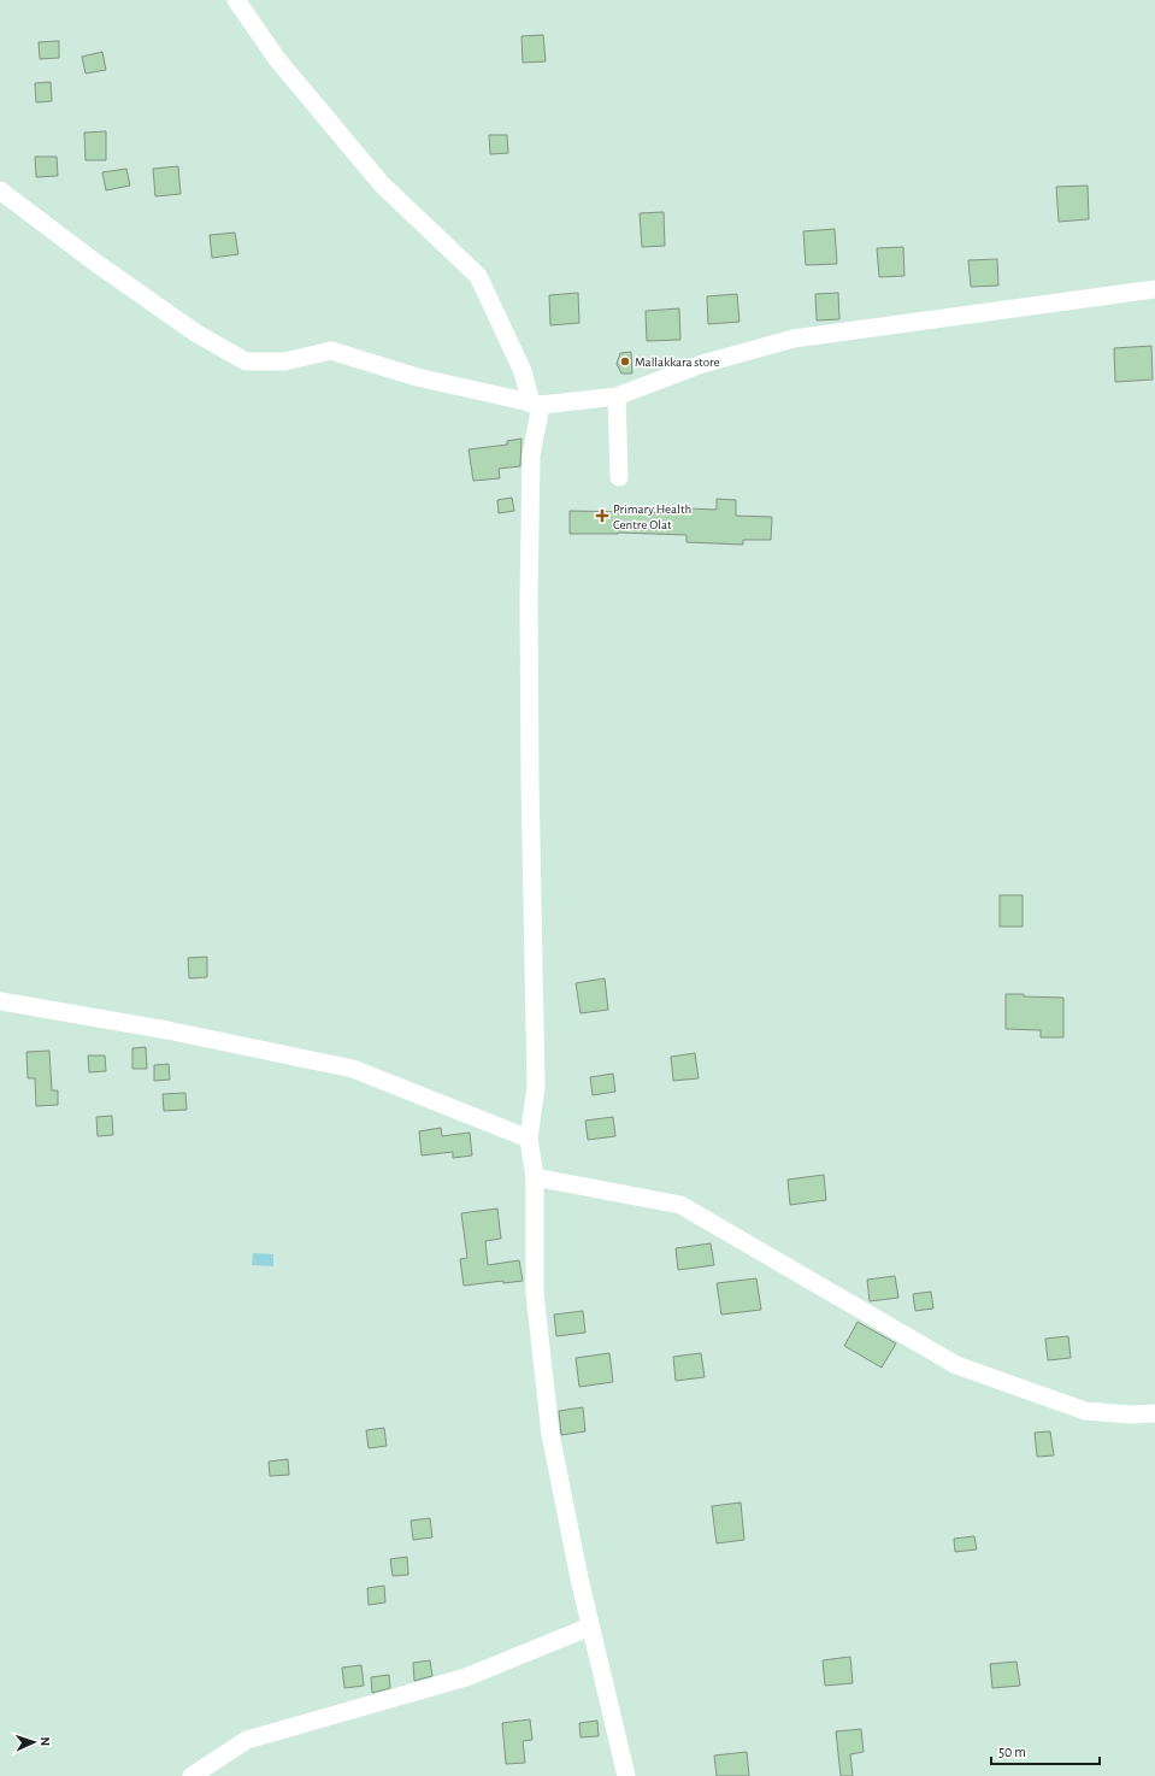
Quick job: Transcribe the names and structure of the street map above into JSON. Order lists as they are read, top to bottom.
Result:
{
  "places": {
    "other": ["Mallakkara store"],
    "health": ["Primary Health Centre Olat"]
  },
  "scale_bar": "50 m",
  "north": "right"
}
